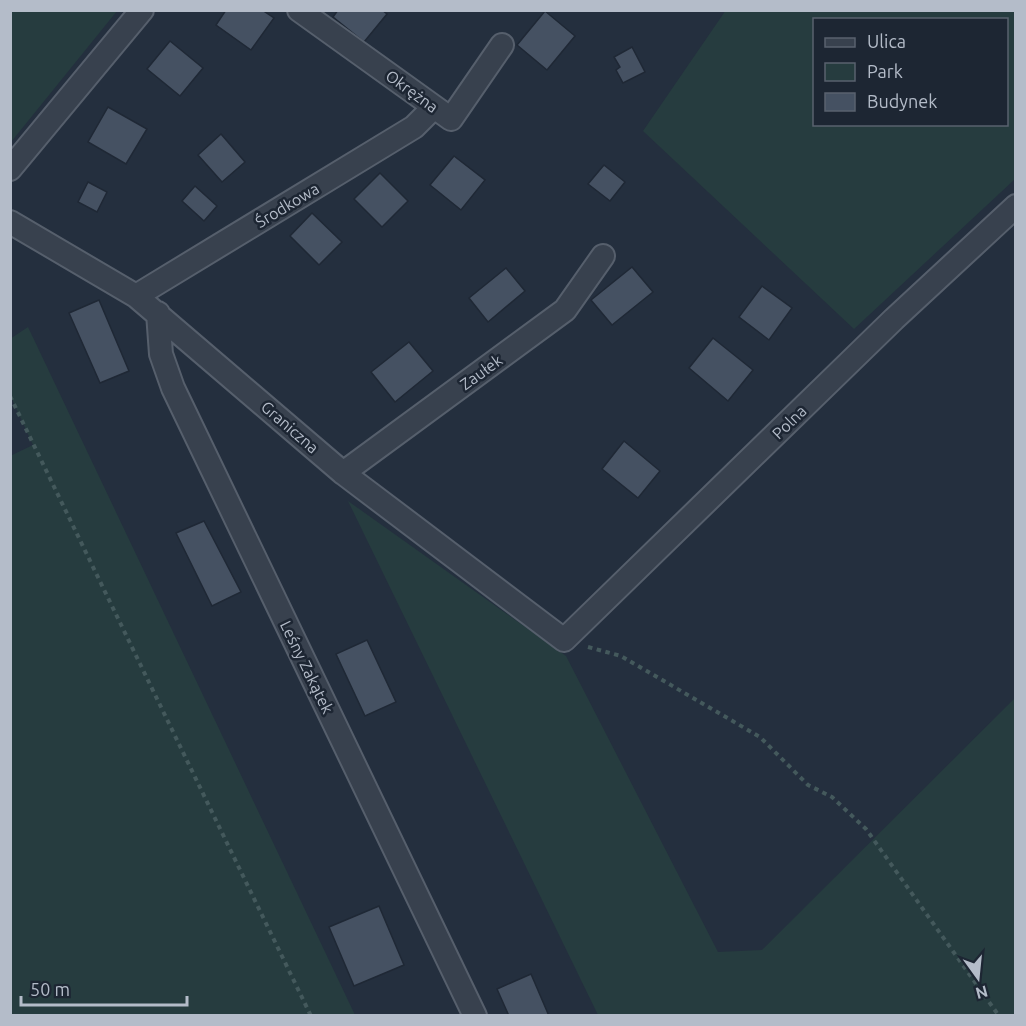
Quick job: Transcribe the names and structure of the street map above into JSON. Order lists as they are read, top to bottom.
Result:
{
  "streets": {
    "street": [
      "Okrężna",
      "Środkowa",
      "Zaułek",
      "Polna",
      "Graniczna",
      "Leśny Zakątek"
    ]
  },
  "crossings": [
    ["Okrężna", "Środkowa"],
    ["Środkowa", "Graniczna"],
    ["Zaułek", "Graniczna"],
    ["Polna", "Graniczna"],
    ["Graniczna", "Leśny Zakątek"]
  ],
  "legend": ["Ulica", "Park", "Budynek"],
  "scale_bar": "50 m",
  "north": "bottom"
}
